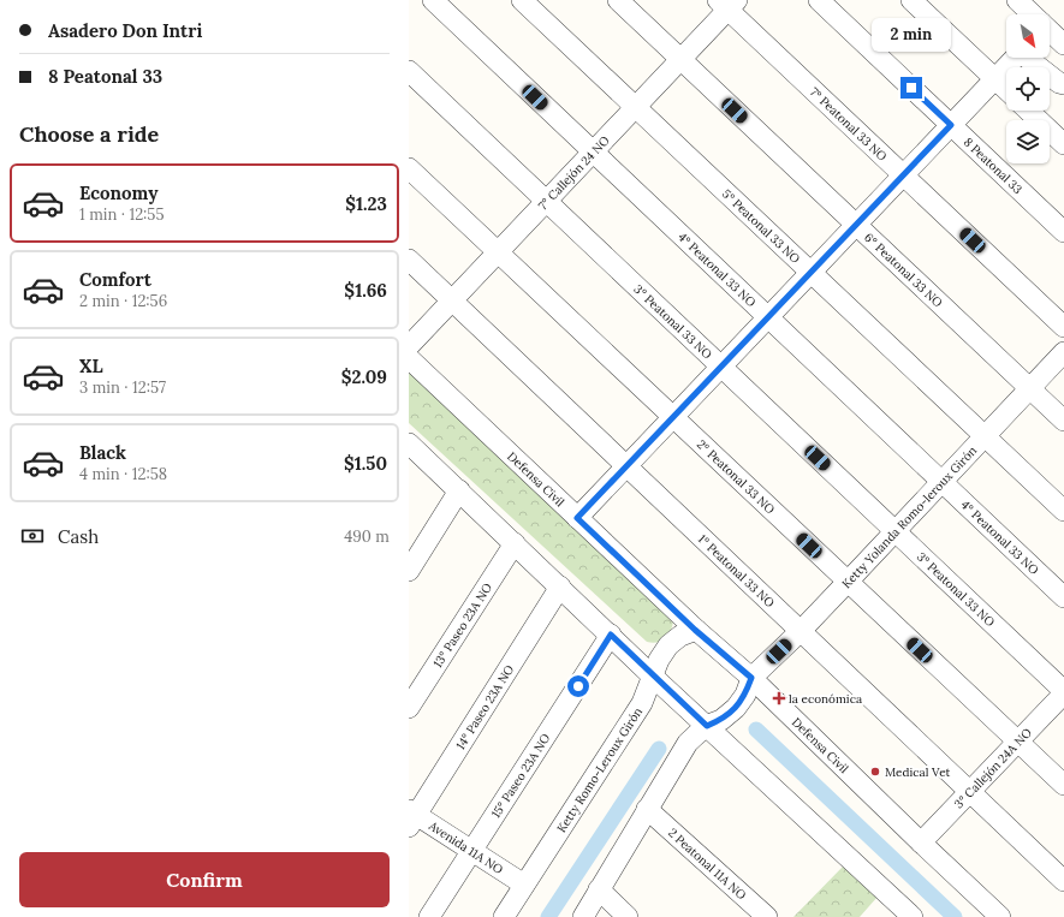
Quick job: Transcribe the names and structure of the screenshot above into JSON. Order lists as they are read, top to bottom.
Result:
{
  "streets": {
    "street": [
      "7° Peatonal 33 NO",
      "8 Peatonal 33",
      "7° Callejón 24 NO",
      "5° Peatonal 33 NO",
      "4° Peatonal 33 NO",
      "6° Peatonal 33 NO",
      "3° Peatonal 33 NO",
      "2° Peatonal 33 NO",
      "Defensa Civil",
      "Ketty Yolanda Romo-leroux Girón",
      "1° Peatonal 33 NO",
      "13° Paseo 23A NO",
      "14° Paseo 23A NO",
      "3° Callejón 24A NO",
      "Ketty Romo-Leroux Girón",
      "15° Paseo 23A NO",
      "Avenida 11A NO",
      "2 Peatonal 11A NO"
    ]
  },
  "crossings": [
    ["7° Peatonal 33 NO", "7° Callejón 24 NO"],
    ["7° Callejón 24 NO", "5° Peatonal 33 NO"],
    ["7° Callejón 24 NO", "4° Peatonal 33 NO"],
    ["7° Callejón 24 NO", "6° Peatonal 33 NO"],
    ["7° Callejón 24 NO", "3° Peatonal 33 NO"],
    ["7° Callejón 24 NO", "2° Peatonal 33 NO"],
    ["7° Callejón 24 NO", "1° Peatonal 33 NO"],
    ["5° Peatonal 33 NO", "Ketty Yolanda Romo-leroux Girón"],
    ["4° Peatonal 33 NO", "Ketty Yolanda Romo-leroux Girón"],
    ["6° Peatonal 33 NO", "Ketty Yolanda Romo-leroux Girón"],
    ["3° Peatonal 33 NO", "Ketty Yolanda Romo-leroux Girón"],
    ["3° Peatonal 33 NO", "3° Callejón 24A NO"],
    ["2° Peatonal 33 NO", "Ketty Yolanda Romo-leroux Girón"],
    ["2° Peatonal 33 NO", "3° Callejón 24A NO"],
    ["Defensa Civil", "Ketty Yolanda Romo-leroux Girón"],
    ["Defensa Civil", "3° Callejón 24A NO"],
    ["Defensa Civil", "Ketty Romo-Leroux Girón"],
    ["Ketty Yolanda Romo-leroux Girón", "1° Peatonal 33 NO"],
    ["1° Peatonal 33 NO", "3° Callejón 24A NO"],
    ["14° Paseo 23A NO", "Avenida 11A NO"],
    ["Ketty Romo-Leroux Girón", "Avenida 11A NO"],
    ["15° Paseo 23A NO", "Avenida 11A NO"]
  ],
  "places": {
    "health": ["la económica"],
    "other": ["Medical Vet"]
  },
  "north": "bottom right",
  "page": {
    "banner": ["Asadero Don Intri", "8 Peatonal 33"],
    "bubble": "2 min",
    "heading": "Choose a ride",
    "list": [
      {
        "name": "Economy",
        "note": "1 min · 12:55",
        "value": "$1.23"
      },
      {
        "name": "Comfort",
        "note": "2 min · 12:56",
        "value": "$1.66"
      },
      {
        "name": "XL",
        "note": "3 min · 12:57",
        "value": "$2.09"
      },
      {
        "name": "Black",
        "note": "4 min · 12:58",
        "value": "$1.50"
      }
    ],
    "pay": ["Cash", "490 m"],
    "buttons": "Confirm"
  }
}
